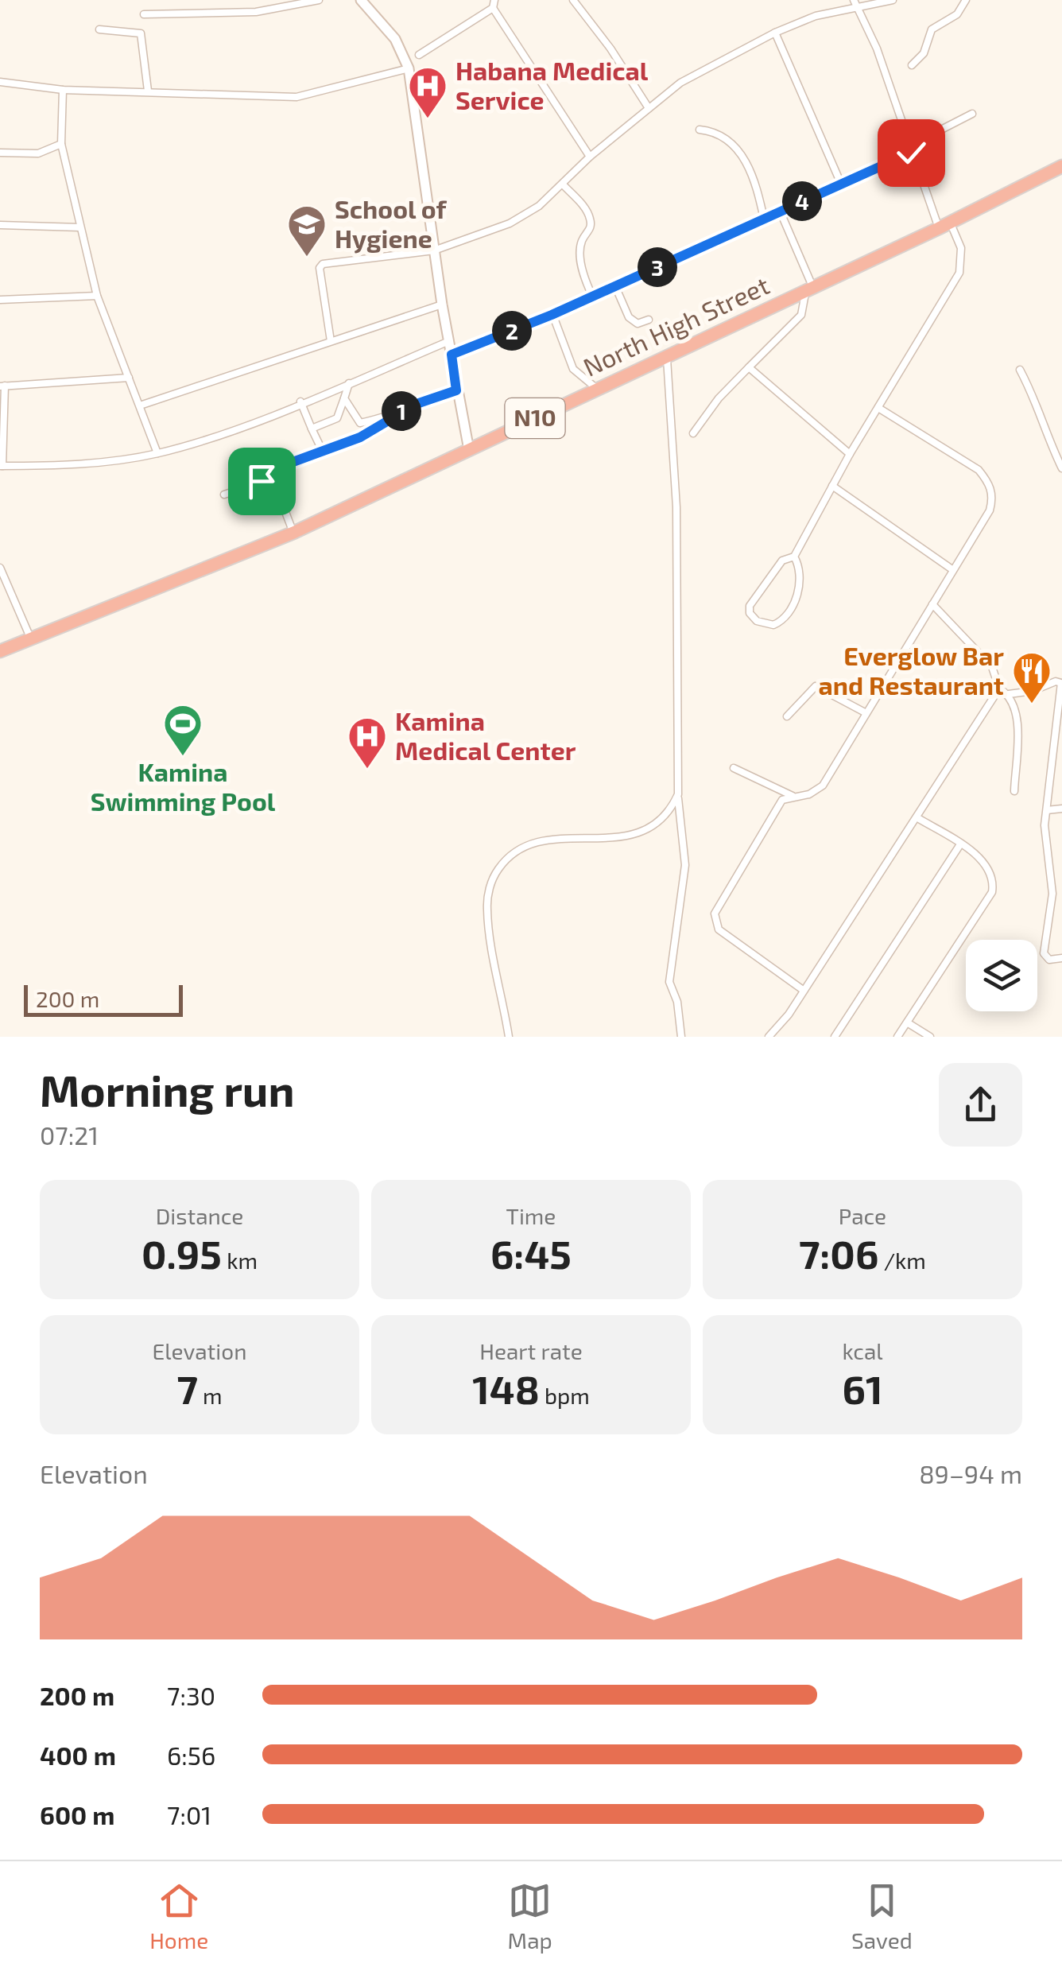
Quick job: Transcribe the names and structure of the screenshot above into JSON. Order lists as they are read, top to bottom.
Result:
{
  "streets": {
    "highway": ["North High Street", "N10"]
  },
  "places": {
    "hospital": ["Habana Medical Service", "Kamina Medical Center"],
    "school or university": ["School of Hygiene"],
    "restaurant": ["Everglow Bar and Restaurant"],
    "sports": ["Kamina Swimming Pool"]
  },
  "scale_bar": "200 m",
  "page": {
    "pins": [
      "4",
      "3",
      "2",
      "1"
    ],
    "scale": "200 m",
    "heading": ["Morning run", "07:21"],
    "stats": [
      ["Distance", "0.95 km"],
      ["Time", "6:45"],
      ["Pace", "7:06 /km"],
      ["Elevation", "7 m"],
      ["Heart rate", "148 bpm"],
      ["kcal", "61"]
    ],
    "chart": ["Elevation", "89–94 m"],
    "list": [
      {
        "name": "200 m",
        "note": "7:30"
      },
      {
        "name": "400 m",
        "note": "6:56"
      },
      {
        "name": "600 m",
        "note": "7:01"
      }
    ],
    "tabs": ["Home", "Map", "Saved"]
  }
}
